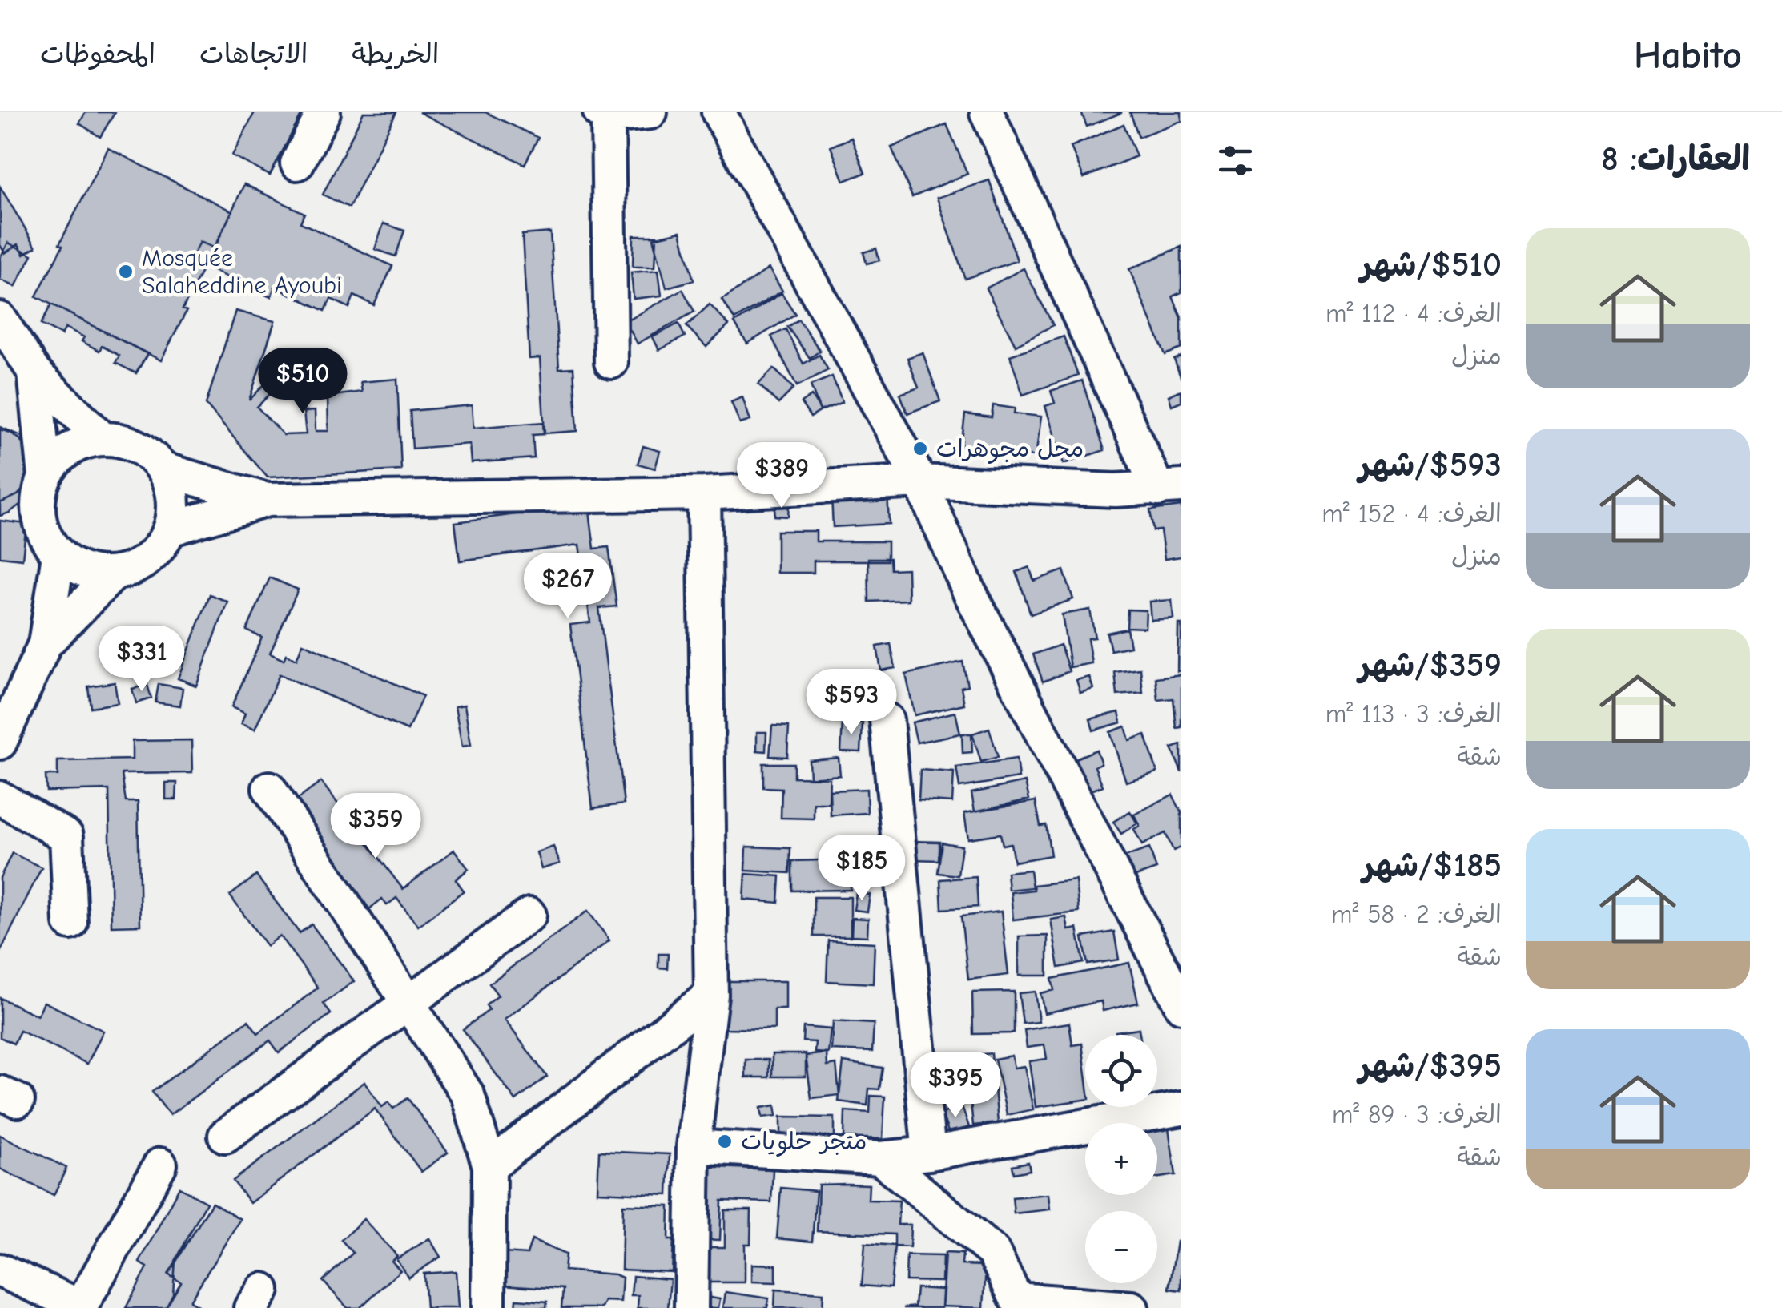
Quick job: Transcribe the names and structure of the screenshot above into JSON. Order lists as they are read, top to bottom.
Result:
{
  "places": ["Mosquée Salaheddine Ayoubi", "محل مجوهرات", "متجر حلويات"],
  "page": {
    "header": "Habito",
    "nav": ["الخريطة", "الاتجاهات", "المحفوظات"],
    "heading": "العقارات: 8",
    "list": [
      {
        "name": "$510/شهر",
        "note": "الغرف: 4 · 112 m² · منزل"
      },
      {
        "name": "$593/شهر",
        "note": "الغرف: 4 · 152 m² · منزل"
      },
      {
        "name": "$359/شهر",
        "note": "الغرف: 3 · 113 m² · شقة"
      },
      {
        "name": "$185/شهر",
        "note": "الغرف: 2 · 58 m² · شقة"
      },
      {
        "name": "$395/شهر",
        "note": "الغرف: 3 · 89 m² · شقة"
      }
    ],
    "price": [
      "$510",
      "$389",
      "$267",
      "$331",
      "$593",
      "$359",
      "$185",
      "$395"
    ],
    "map_buttons": ["+", "−"]
  }
}
